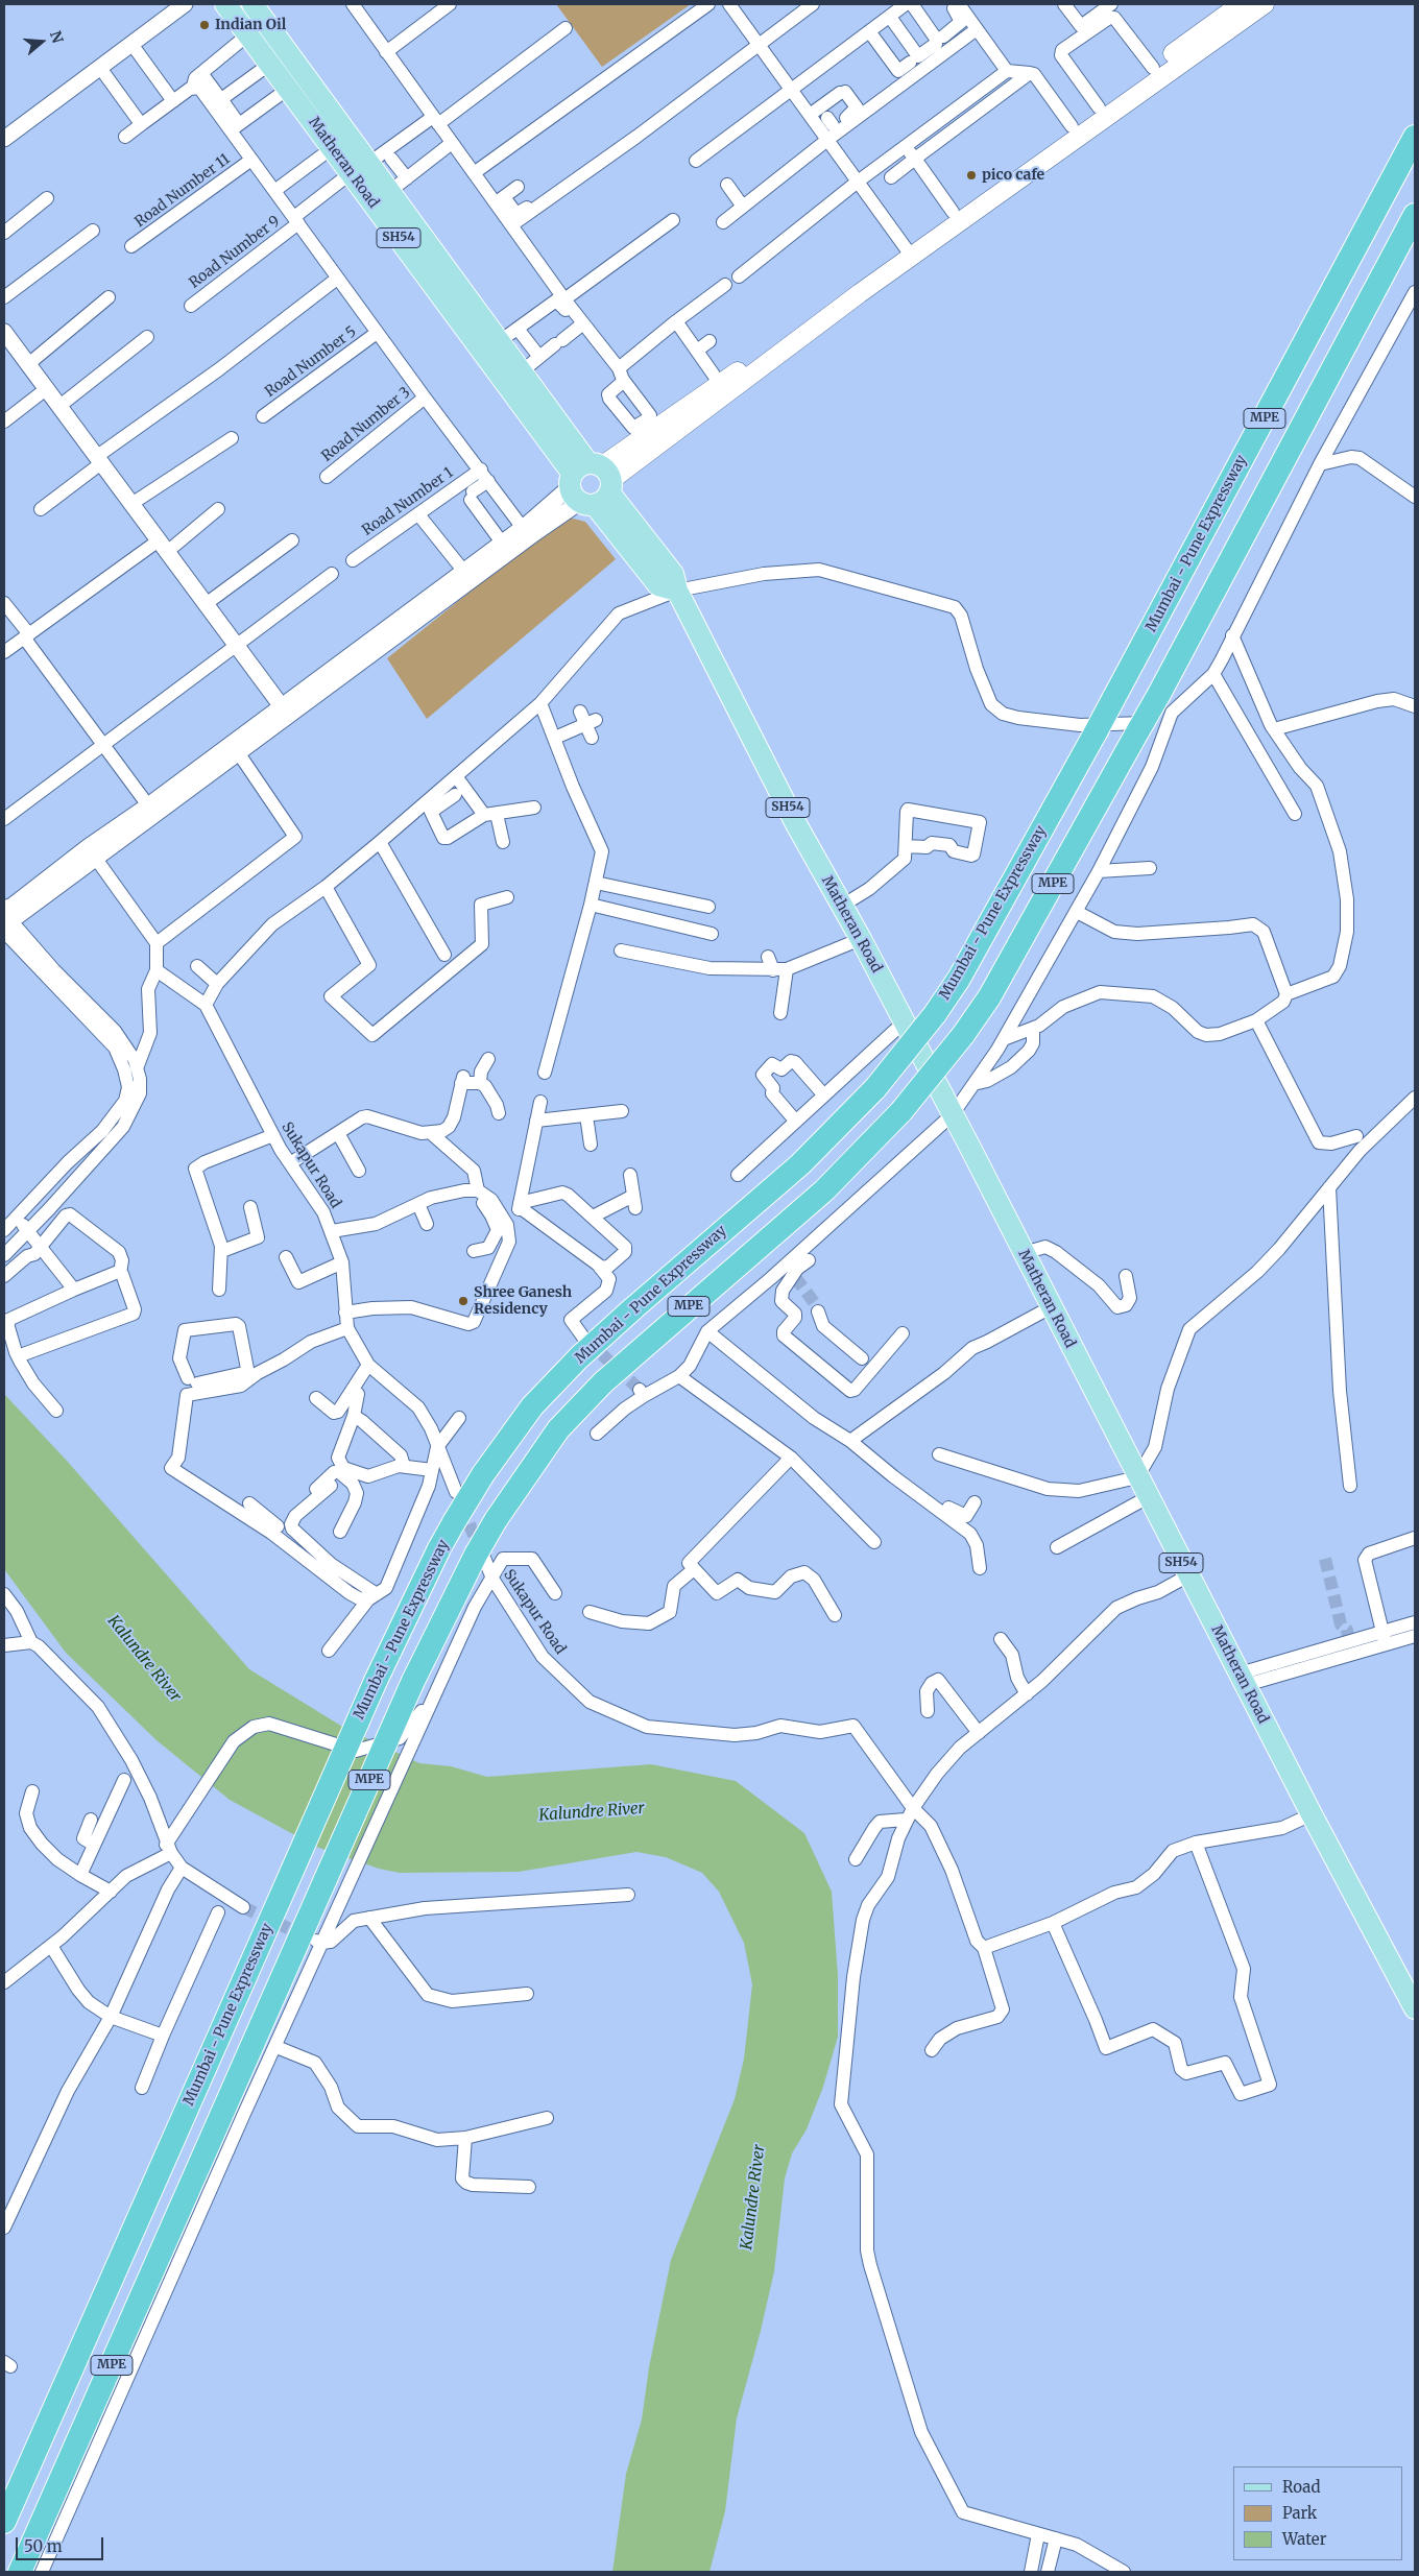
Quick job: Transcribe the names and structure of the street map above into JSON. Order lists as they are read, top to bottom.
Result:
{
  "streets": {
    "highway": ["MPE", "Mumbai - Pune Expressway"],
    "main road": ["Matheran Road", "SH54"],
    "street": [
      "Road Number 11",
      "Road Number 9",
      "Road Number 5",
      "Road Number 3",
      "Road Number 1",
      "Sukapur Road"
    ]
  },
  "crossings": [
    ["Matheran Road", "Road Number 9"],
    ["MPE", "Sukapur Road"]
  ],
  "water": ["Kalundre River"],
  "places": ["Indian Oil", "pico cafe", "Shree Ganesh Residency"],
  "legend": ["Road", "Park", "Water"],
  "scale_bar": "50 m",
  "north": "right"
}
